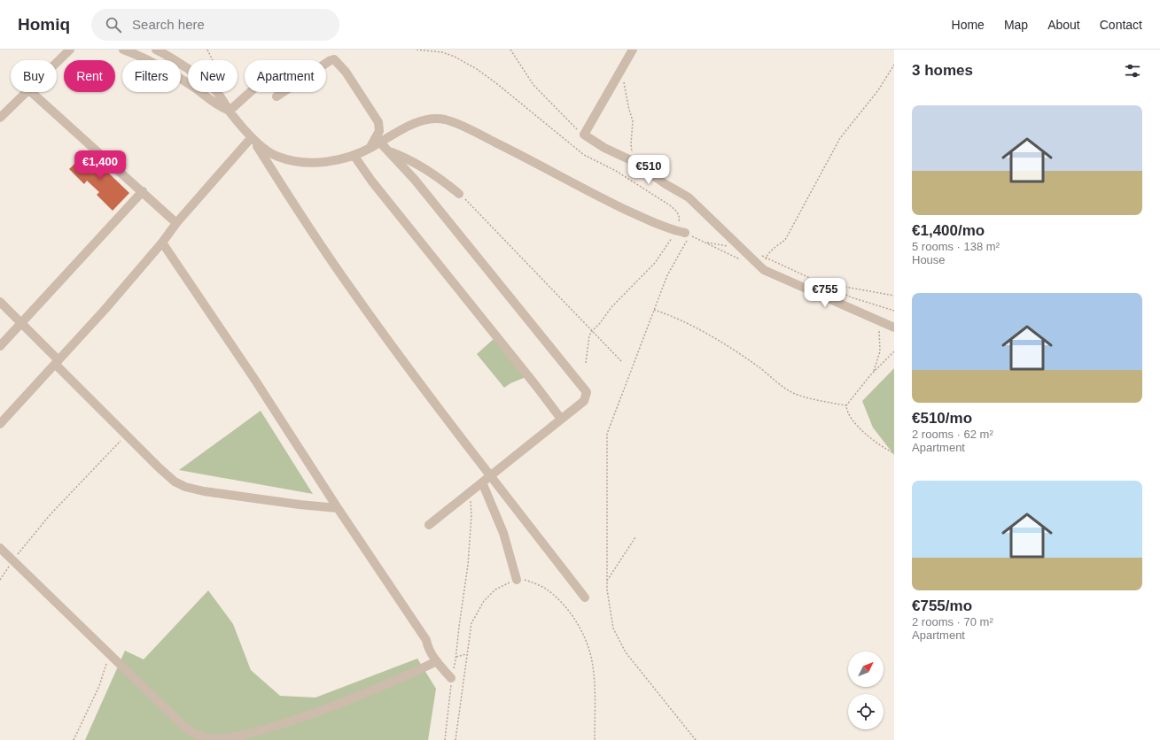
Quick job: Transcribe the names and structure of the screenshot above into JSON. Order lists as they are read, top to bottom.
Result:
{
  "north": "top right",
  "page": {
    "header": "Homiq",
    "search": "Search here",
    "nav": [
      "Home",
      "Map",
      "About",
      "Contact"
    ],
    "heading": "3 homes",
    "chip": [
      "Buy",
      "Rent",
      "Filters",
      "New",
      "Apartment"
    ],
    "list": [
      {
        "name": "€1,400/mo",
        "note": "5 rooms · 138 m² · House"
      },
      {
        "name": "€510/mo",
        "note": "2 rooms · 62 m² · Apartment"
      },
      {
        "name": "€755/mo",
        "note": "2 rooms · 70 m² · Apartment"
      }
    ],
    "price": ["€1,400", "€510", "€755"]
  }
}
